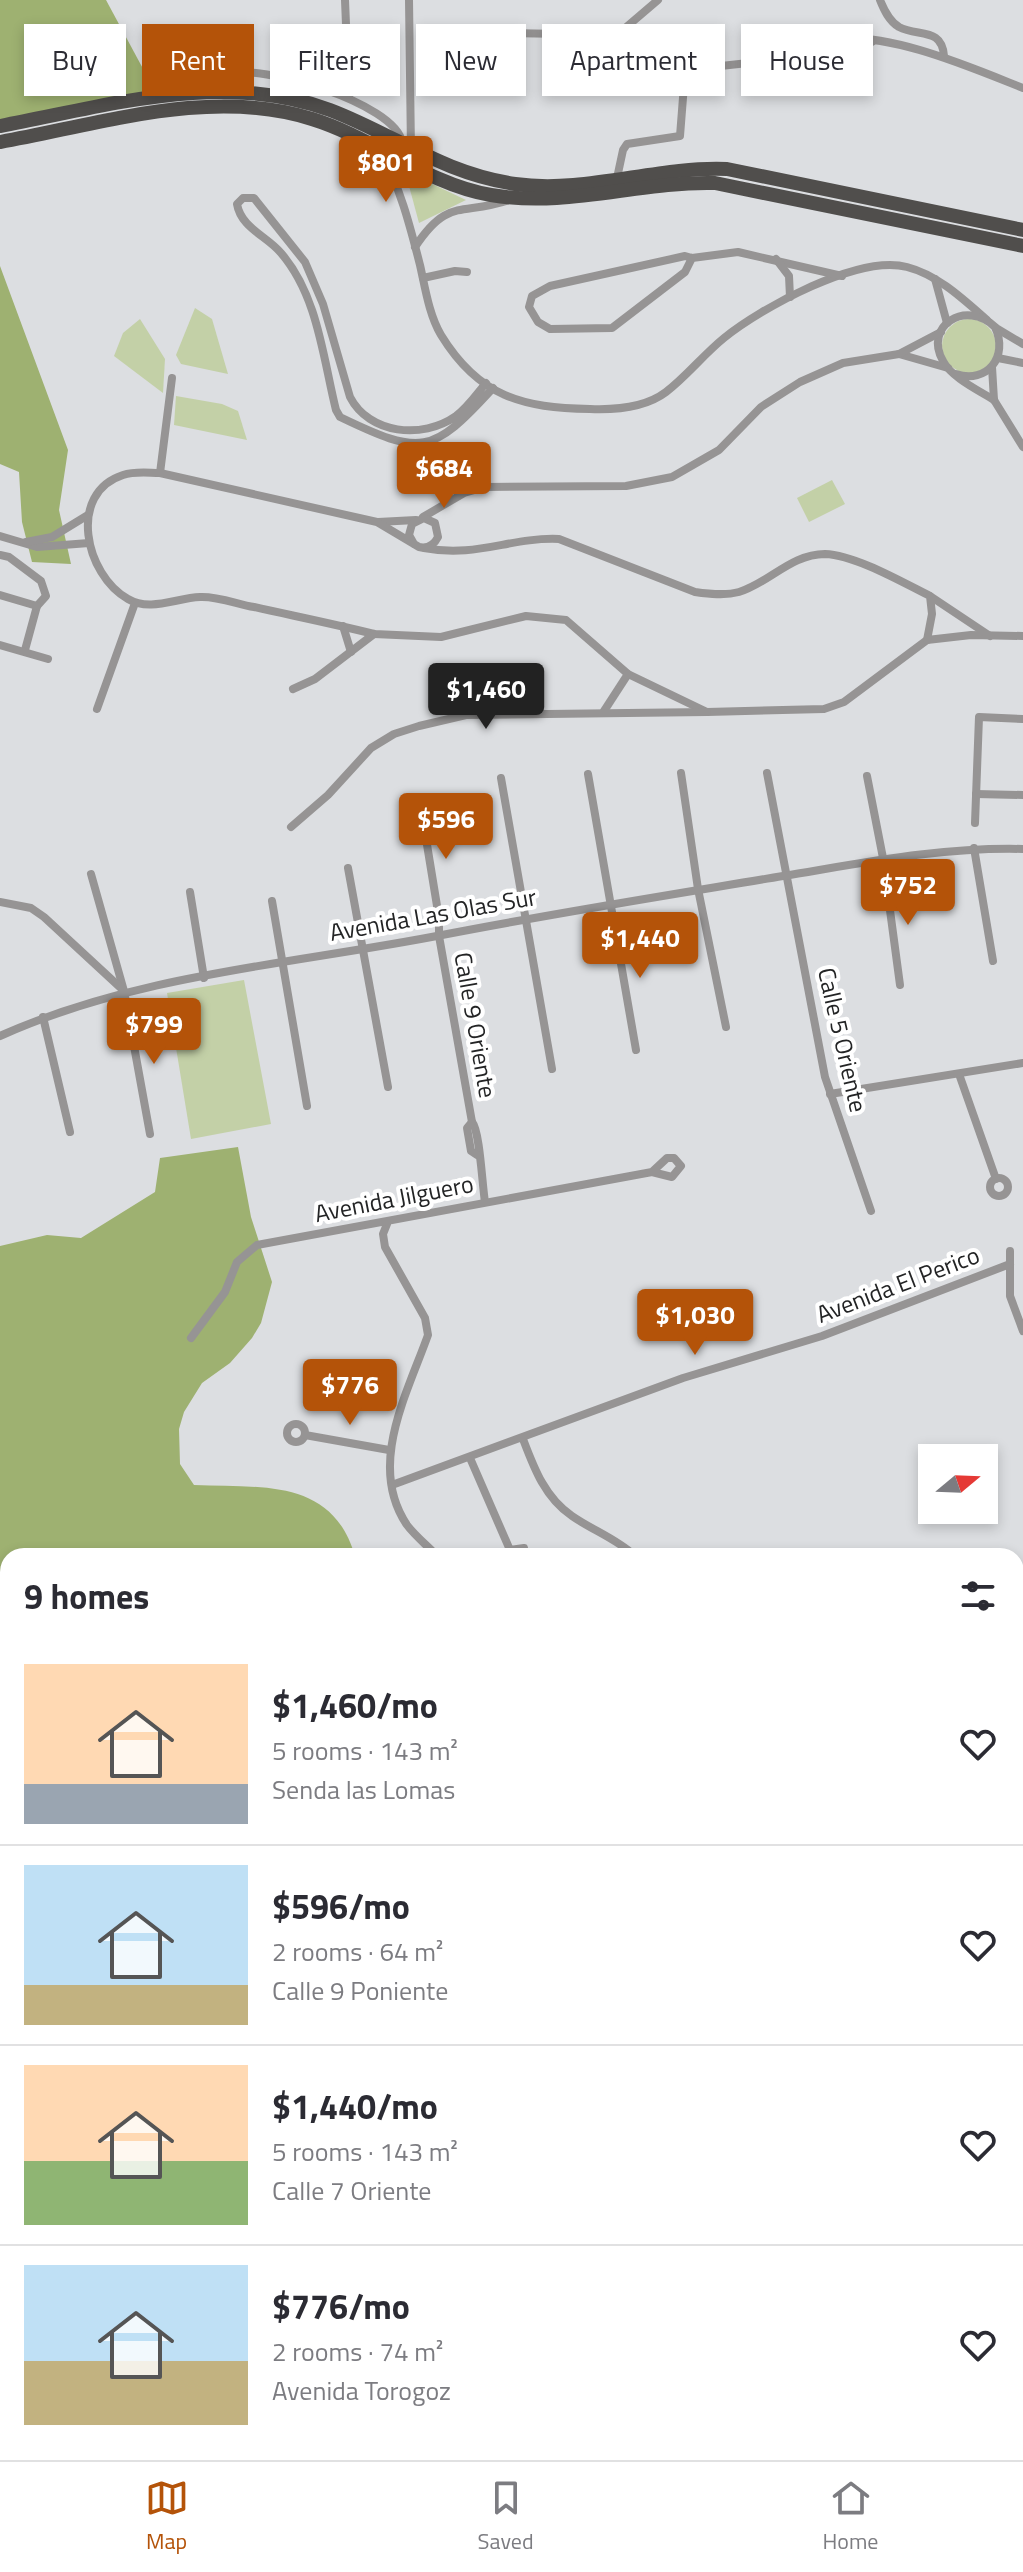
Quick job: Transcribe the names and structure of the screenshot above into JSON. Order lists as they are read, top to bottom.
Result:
{
  "streets": {
    "street": [
      "Avenida Las Olas Sur",
      "Calle 9 Oriente",
      "Calle 5 Oriente",
      "Avenida Jilguero",
      "Avenida El Perico"
    ]
  },
  "crossings": [
    ["Avenida Las Olas Sur", "Calle 9 Oriente"],
    ["Avenida Las Olas Sur", "Calle 5 Oriente"],
    ["Calle 9 Oriente", "Avenida Jilguero"]
  ],
  "north": "right",
  "page": {
    "chip": [
      "Buy",
      "Rent",
      "Filters",
      "New",
      "Apartment",
      "House"
    ],
    "price": [
      "$801",
      "$684",
      "$1,460",
      "$596",
      "$752",
      "$1,440",
      "$799",
      "$1,030",
      "$776"
    ],
    "heading": "9 homes",
    "list": [
      {
        "name": "$1,460/mo",
        "note": "5 rooms · 143 m² · Senda las Lomas"
      },
      {
        "name": "$596/mo",
        "note": "2 rooms · 64 m² · Calle 9 Poniente"
      },
      {
        "name": "$1,440/mo",
        "note": "5 rooms · 143 m² · Calle 7 Oriente"
      },
      {
        "name": "$776/mo",
        "note": "2 rooms · 74 m² · Avenida Torogoz"
      }
    ],
    "tabs": ["Map", "Saved", "Home"]
  }
}
